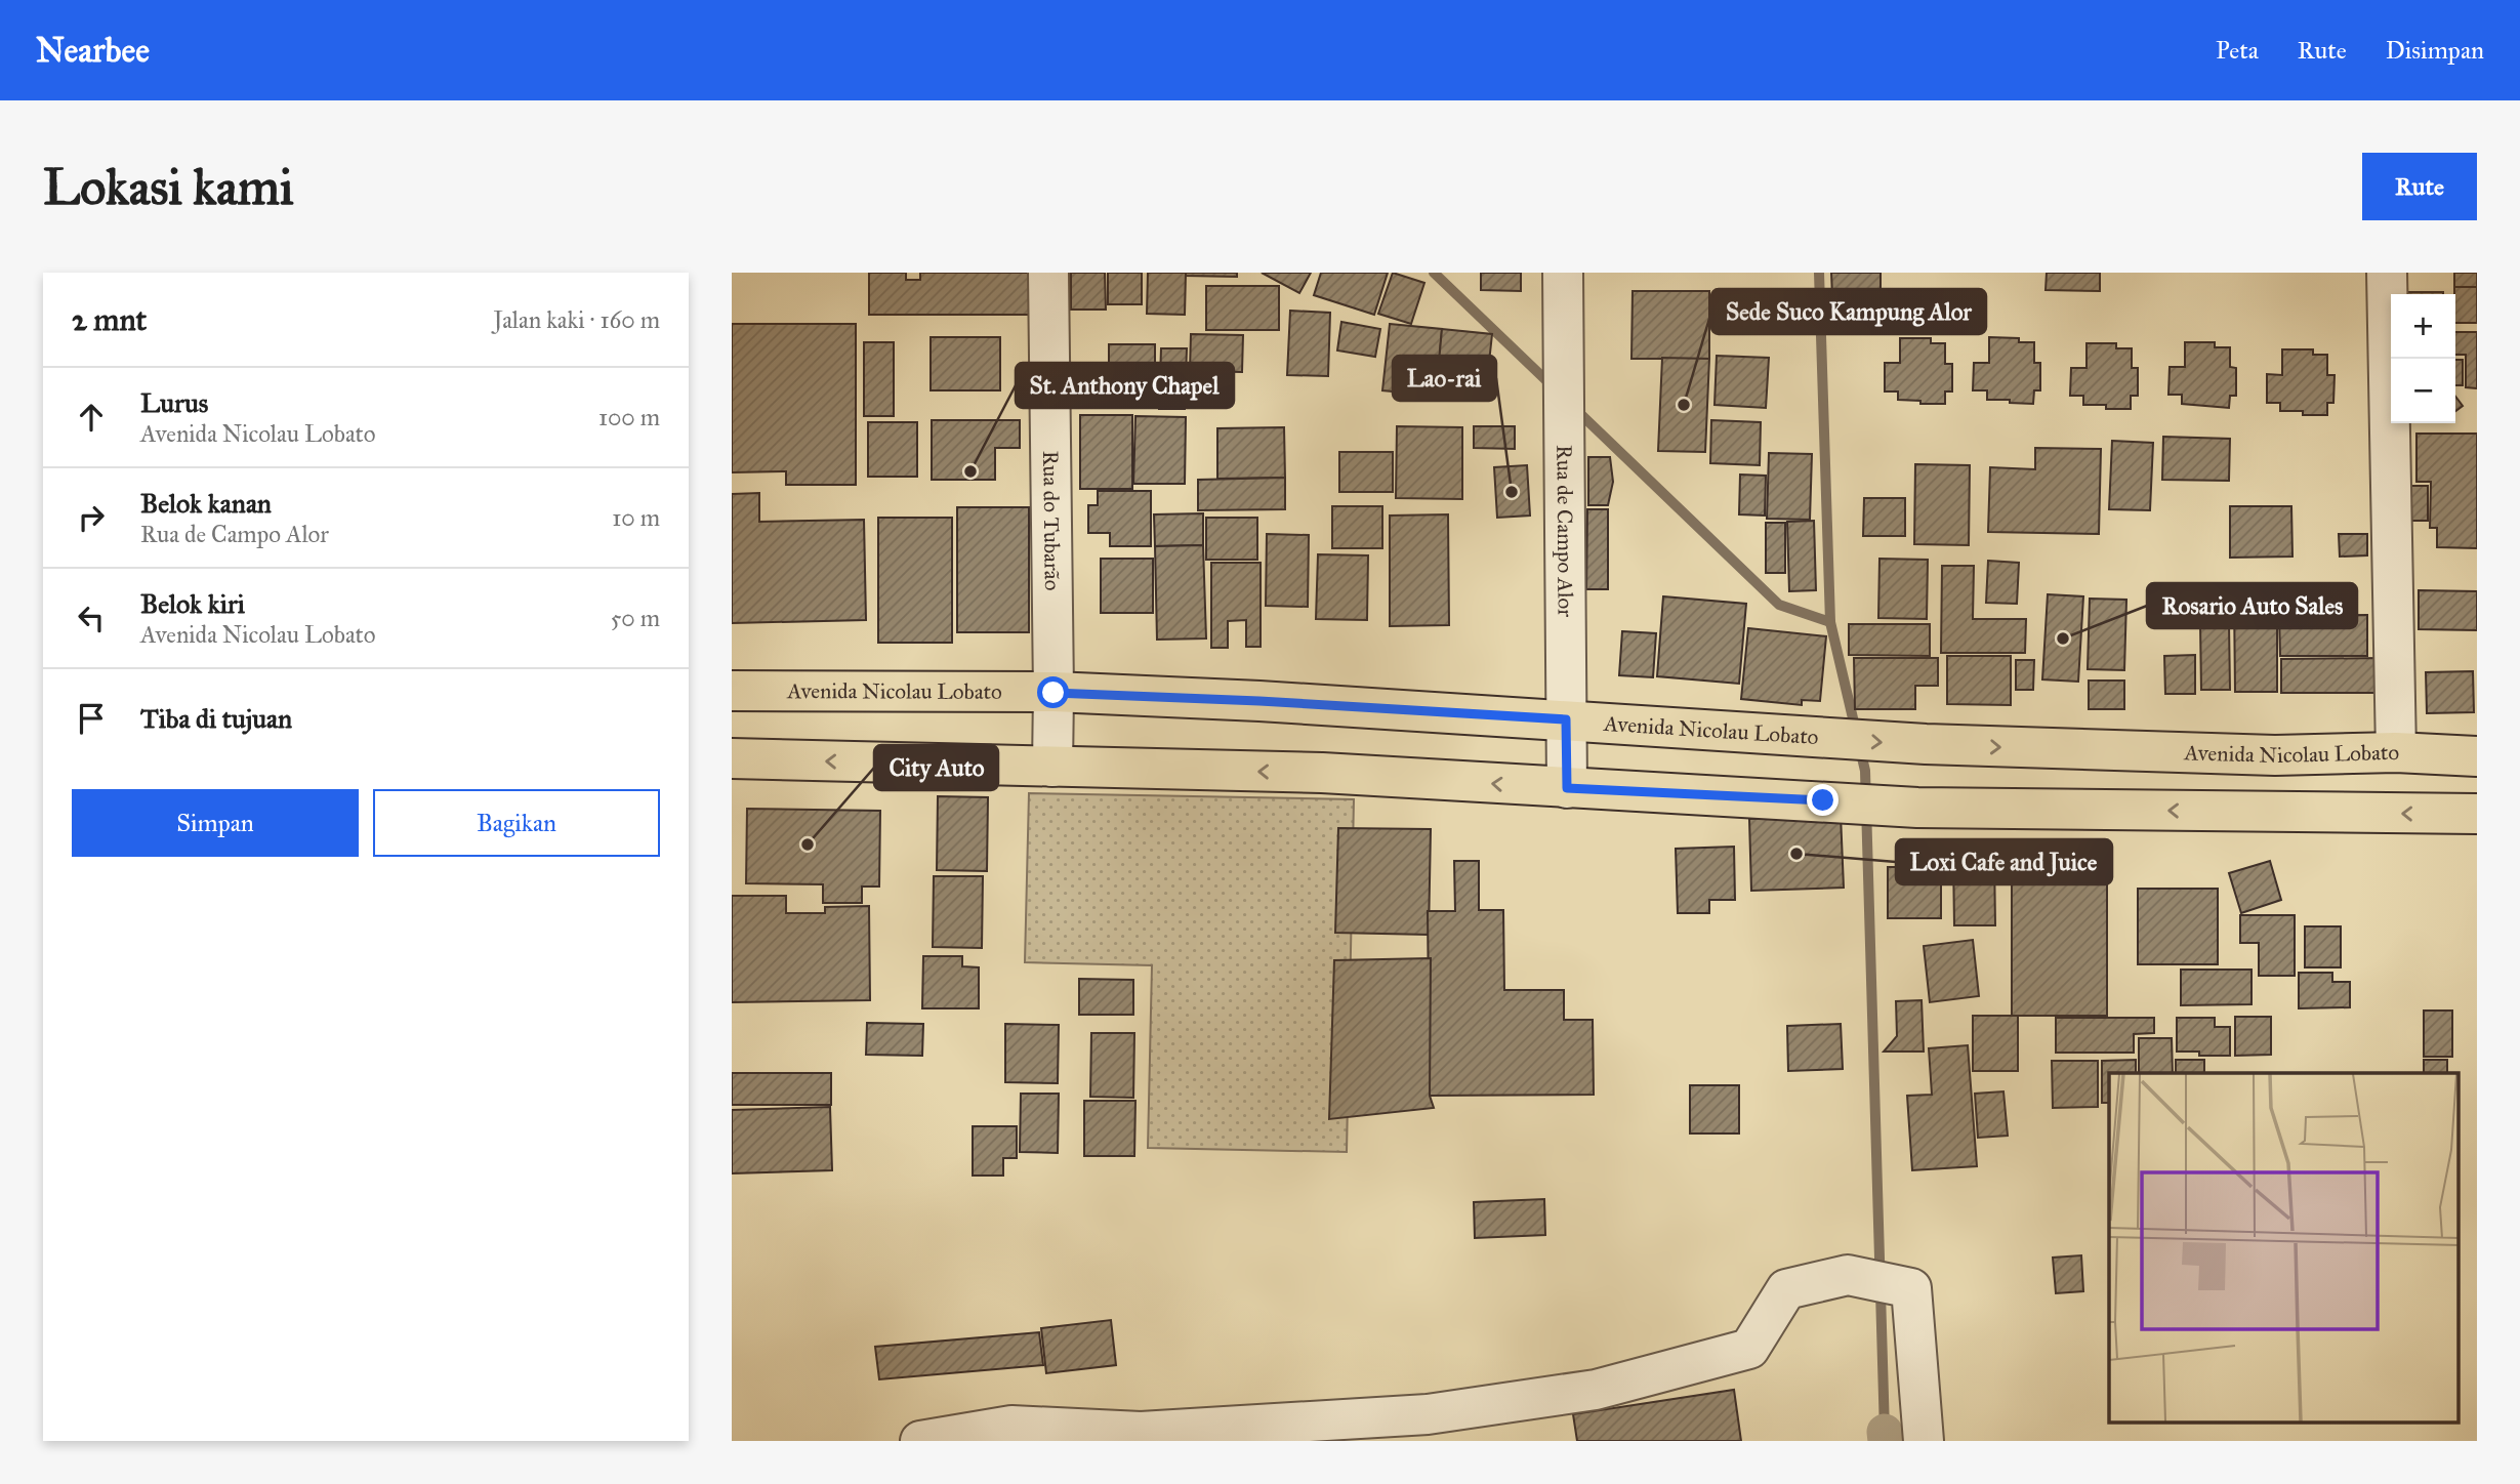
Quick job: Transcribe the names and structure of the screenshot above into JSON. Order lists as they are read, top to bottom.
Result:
{
  "streets": {
    "main road": ["Avenida Nicolau Lobato"],
    "street": ["Rua do Tubarão", "Rua de Campo Alor"]
  },
  "crossings": [
    ["Rua do Tubarão", "Avenida Nicolau Lobato"],
    ["Rua de Campo Alor", "Avenida Nicolau Lobato"]
  ],
  "places": [
    "Sede Suco Kampung Alor",
    "St. Anthony Chapel",
    "Lao-rai",
    "Rosario Auto Sales",
    "City Auto",
    "Loxi Cafe and Juice"
  ],
  "page": {
    "header": "Nearbee",
    "nav": ["Peta", "Rute", "Disimpan"],
    "buttons": [
      "Rute",
      ["Simpan", "Bagikan"]
    ],
    "title": "Lokasi kami",
    "heading": ["2 mnt", "Jalan kaki · 160 m"],
    "map_buttons": ["+", "−"],
    "list": [
      ["Lurus", "Avenida Nicolau Lobato", "100 m"],
      ["Belok kanan", "Rua de Campo Alor", "10 m"],
      ["Belok kiri", "Avenida Nicolau Lobato", "50 m"],
      "Tiba di tujuan"
    ]
  }
}
